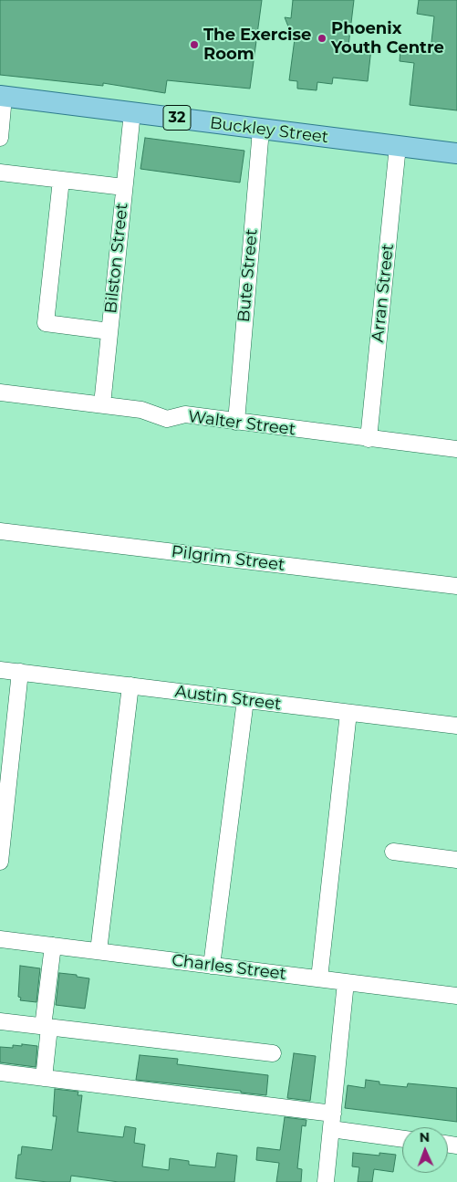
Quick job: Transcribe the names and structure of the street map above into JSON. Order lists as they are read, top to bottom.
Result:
{
  "streets": {
    "main road": ["32", "Buckley Street"],
    "street": [
      "Bilston Street",
      "Bute Street",
      "Arran Street",
      "Walter Street",
      "Pilgrim Street",
      "Austin Street",
      "Charles Street"
    ]
  },
  "crossings": [
    ["Buckley Street", "Bilston Street"],
    ["Buckley Street", "Bute Street"],
    ["Buckley Street", "Arran Street"],
    ["Bilston Street", "Walter Street"],
    ["Bute Street", "Walter Street"],
    ["Arran Street", "Walter Street"]
  ],
  "places": ["Phoenix Youth Centre", "The Exercise Room"],
  "north": "top"
}
